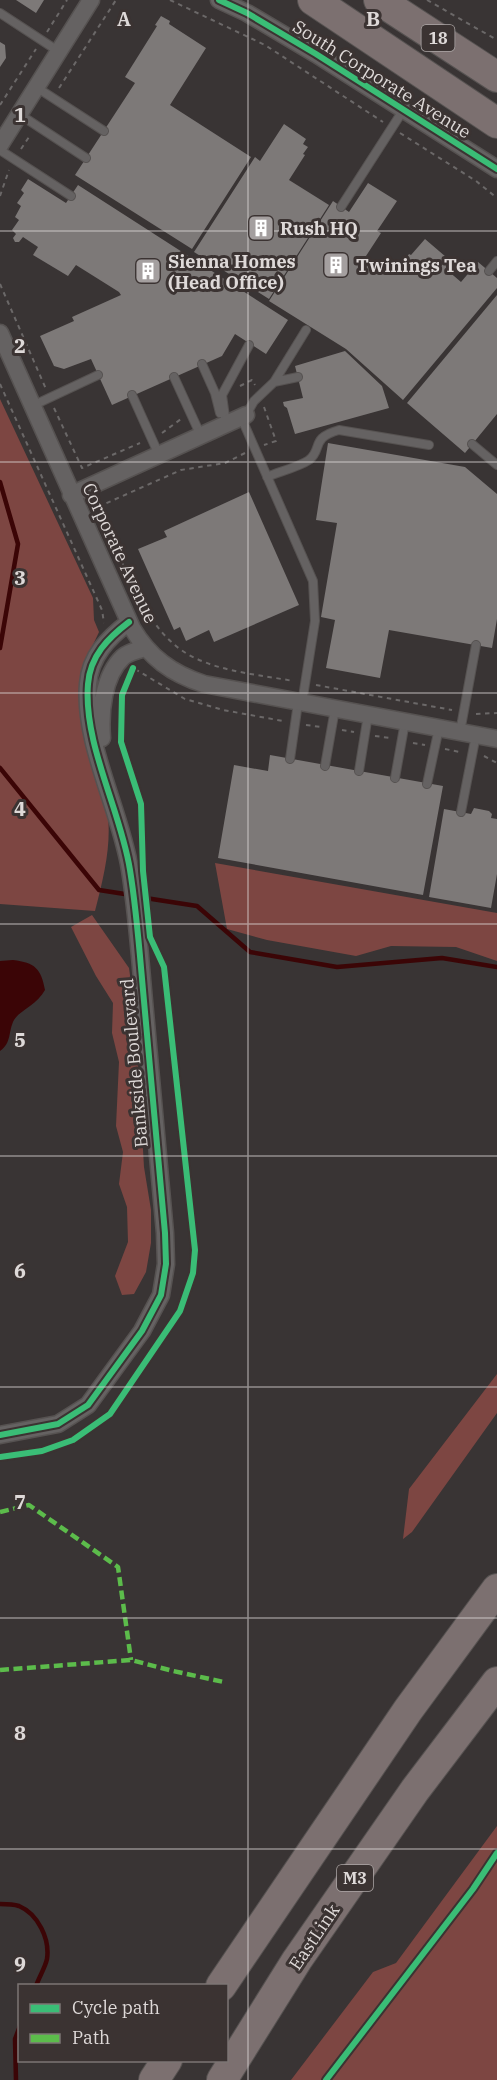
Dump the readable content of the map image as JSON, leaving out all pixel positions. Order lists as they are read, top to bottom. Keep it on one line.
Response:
{"streets":{"highway":["18","M3","EastLink"],"street":["South Corporate Avenue","Corporate Avenue","Bankside Boulevard"]},"crossings":[["Corporate Avenue","Bankside Boulevard"]],"places":{"building":["Rush HQ","Twinings Tea","Sienna Homes (Head Office)"]},"legend":["Cycle path","Path"],"grid":{"columns":["A","B"],"rows":["1","2","3","4","5","6","7","8","9"]}}
